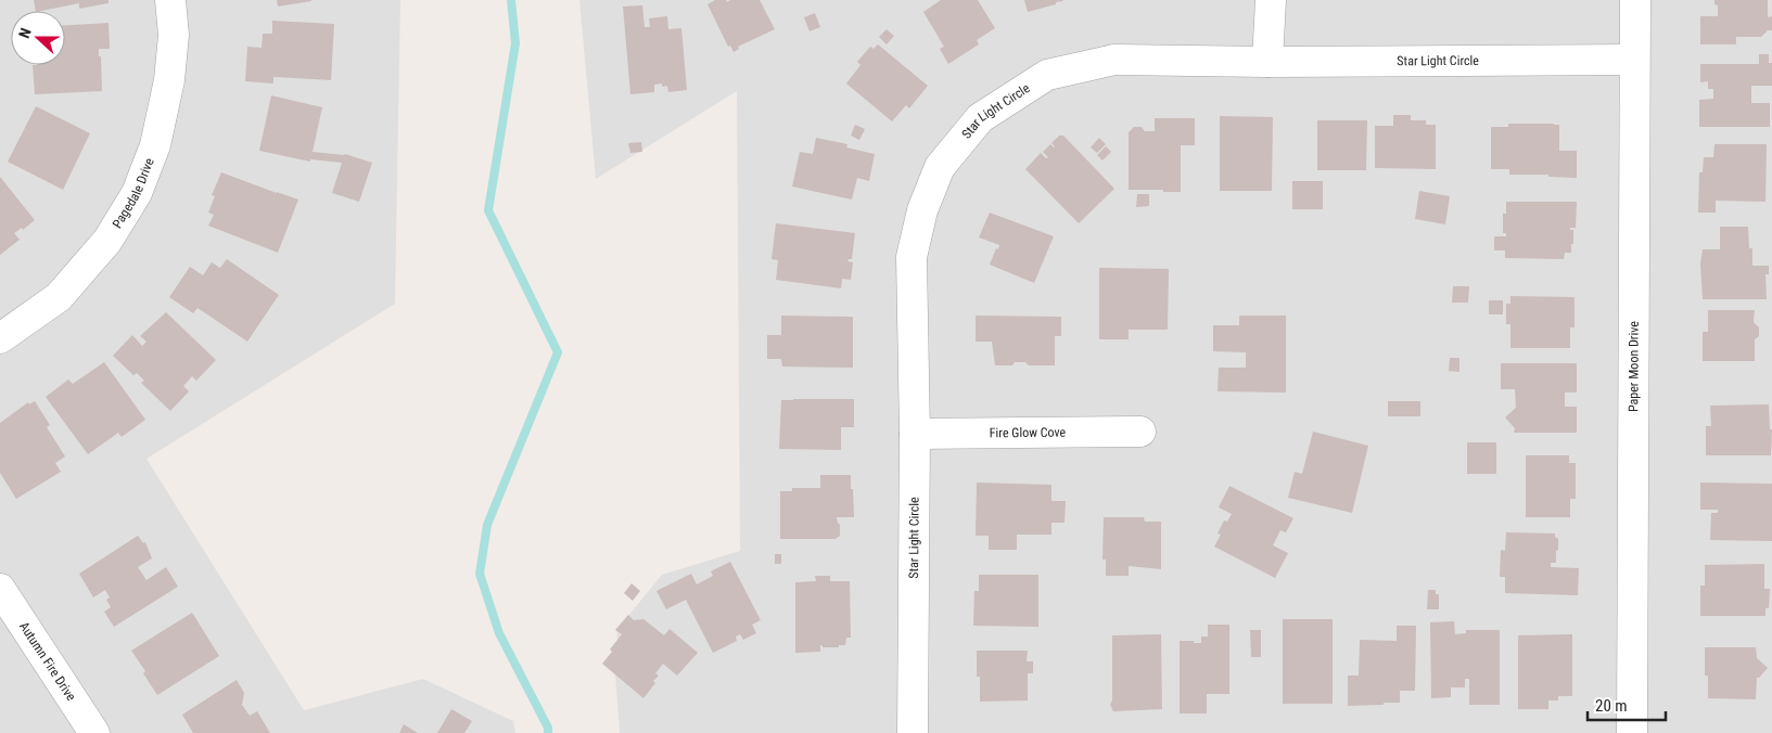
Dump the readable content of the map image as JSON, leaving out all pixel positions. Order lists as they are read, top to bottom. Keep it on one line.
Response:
{"streets":{"street":["Star Light Circle","Pagedale Drive","Paper Moon Drive","Fire Glow Cove","Autumn Fire Drive"]},"crossings":[["Star Light Circle","Paper Moon Drive"],["Star Light Circle","Fire Glow Cove"]],"scale_bar":"20 m","north":"left"}
